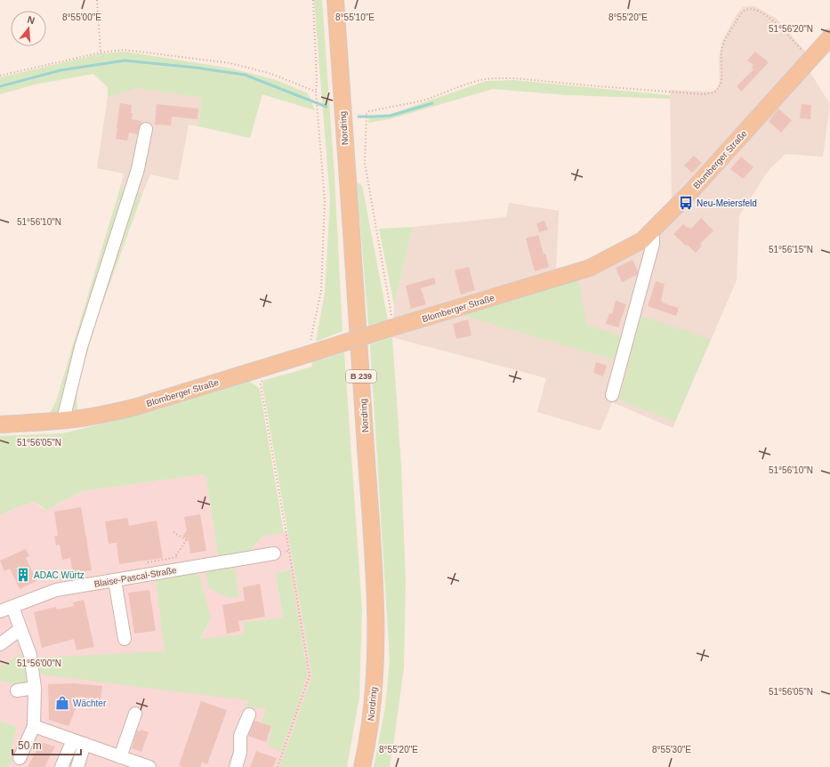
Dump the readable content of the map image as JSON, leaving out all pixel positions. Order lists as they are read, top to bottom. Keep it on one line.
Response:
{"streets":{"main road":["Nordring","Blomberger Straße","B 239"],"street":["Blaise-Pascal-Straße"]},"places":{"bus stop":["Neu-Meiersfeld"],"building":["ADAC Würtz"],"shop":["Wächter"]},"scale_bar":"50 m","north":"top","coordinates":["8°55'00\"E","8°55'10\"E","8°55'20\"E","51°56'20\"N","51°56'10\"N","51°56'15\"N","51°56'05\"N","51°56'00\"N","8°55'30\"E"]}
